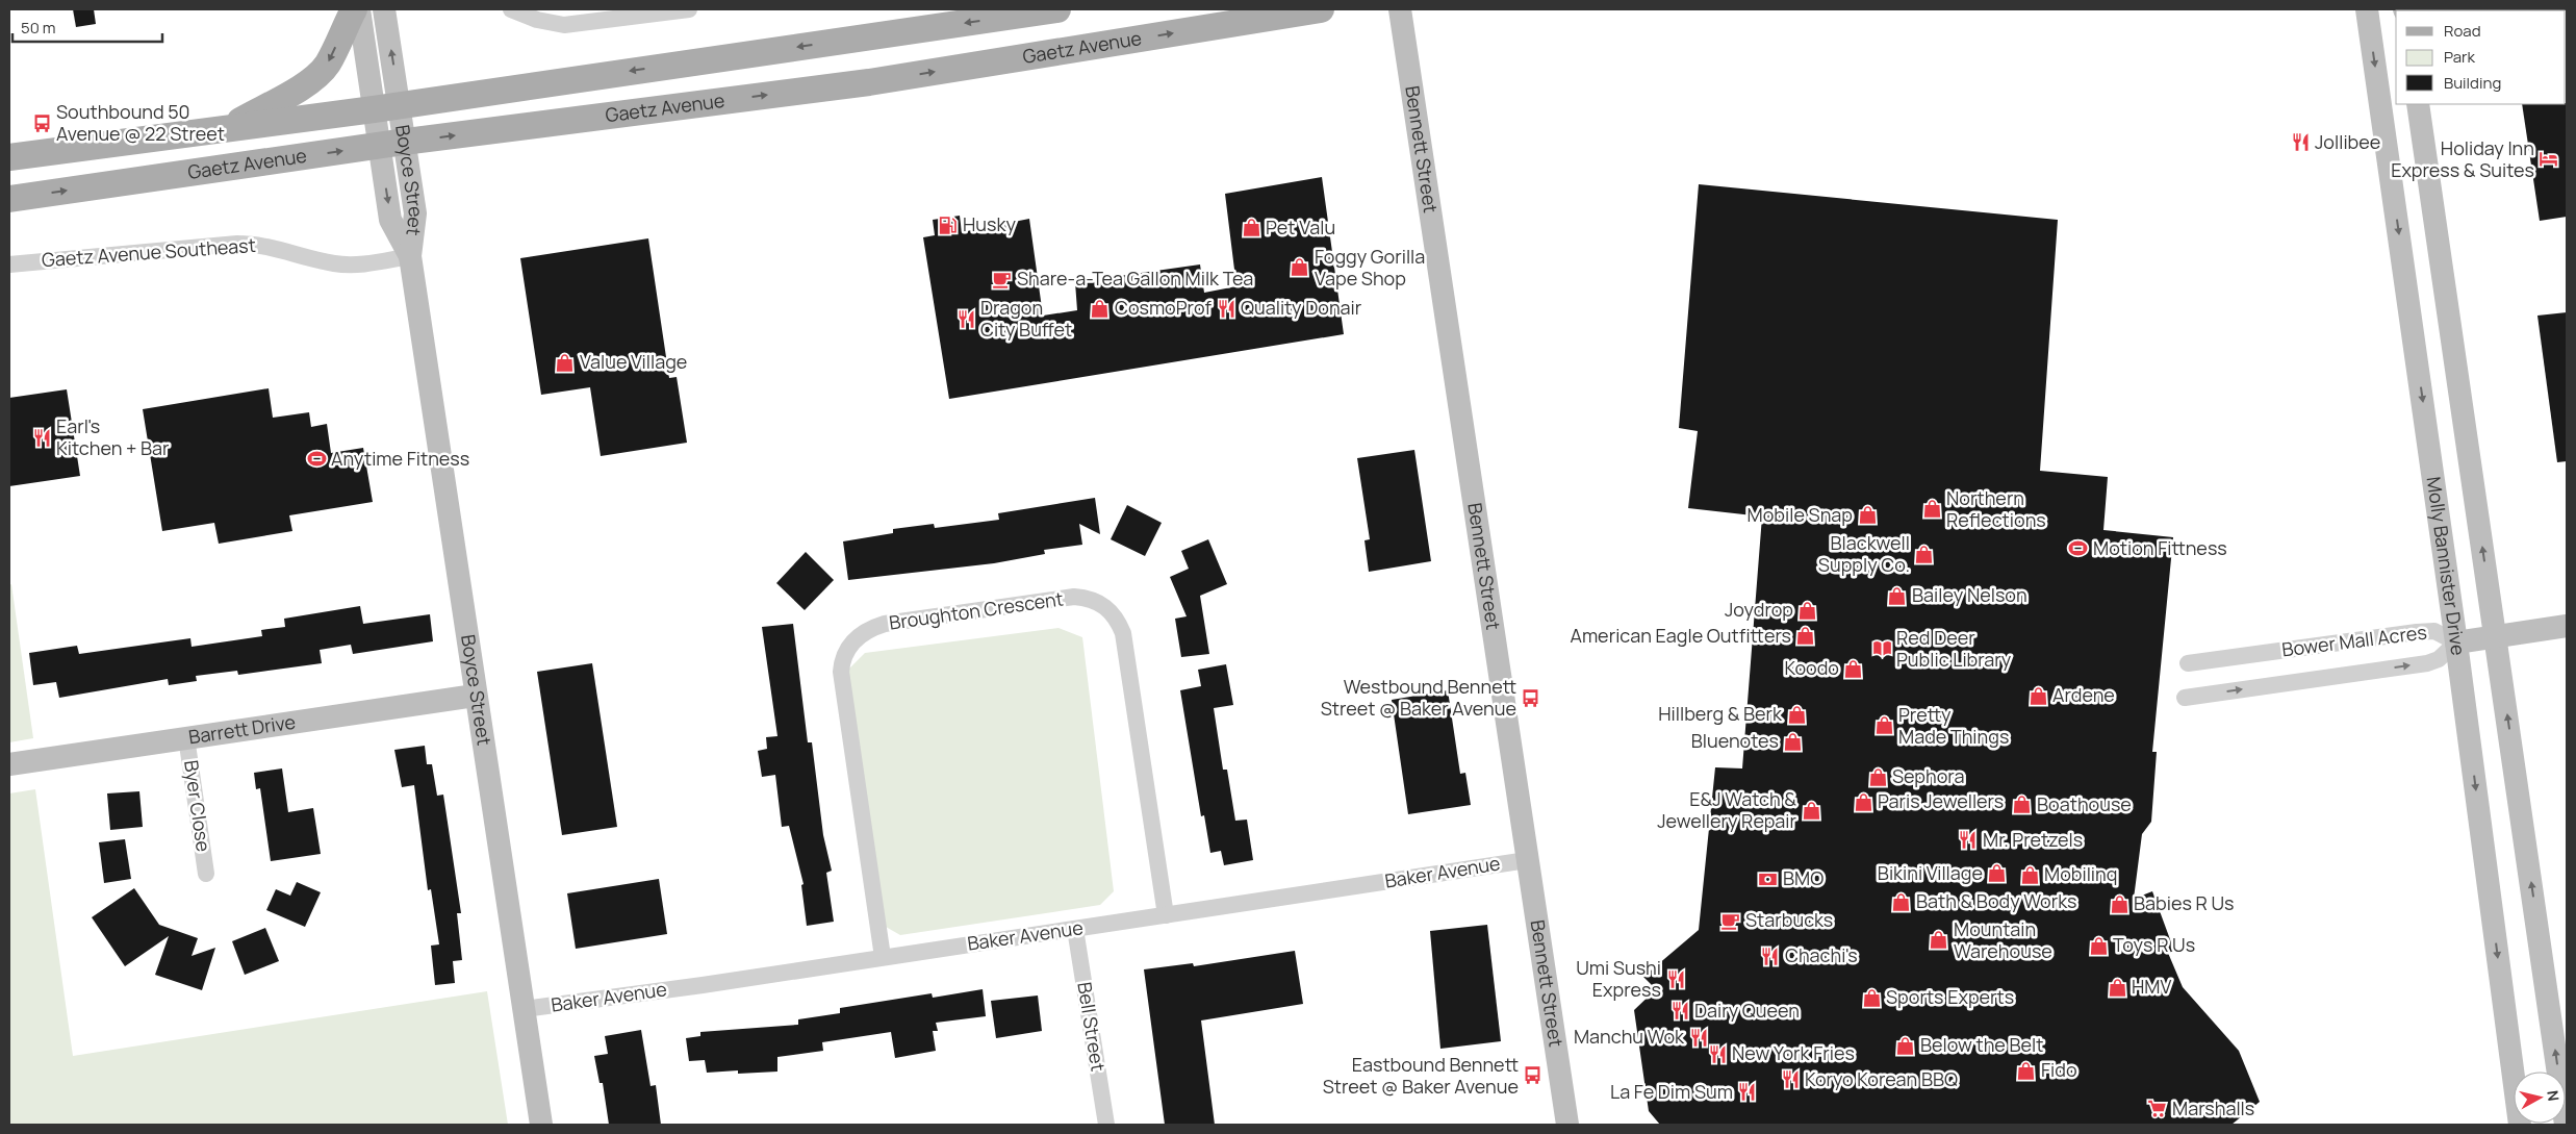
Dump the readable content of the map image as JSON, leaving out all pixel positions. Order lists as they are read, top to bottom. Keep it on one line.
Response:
{"streets":{"main road":["Gaetz Avenue"],"street":["Bennett Street","Boyce Street","Gaetz Avenue Southeast","Molly Bannister Drive","Broughton Crescent","Bower Mall Acres","Barrett Drive","Byer Close","Baker Avenue","Bell Street"]},"crossings":[["Gaetz Avenue","Boyce Street"],["Bennett Street","Baker Avenue"],["Boyce Street","Gaetz Avenue Southeast"],["Boyce Street","Barrett Drive"],["Boyce Street","Baker Avenue"],["Molly Bannister Drive","Bower Mall Acres"],["Broughton Crescent","Baker Avenue"],["Barrett Drive","Byer Close"],["Baker Avenue","Bell Street"]],"places":{"bus stop":["Southbound 50 Avenue @ 22 Street","Westbound Bennett Street @ Baker Avenue","Eastbound Bennett Street @ Baker Avenue"],"restaurant":["Jollibee","Quality Donair","Dragon City Buffet","Earl's Kitchen + Bar","Mr. Pretzels","Chachi's","Umi Sushi Express","Dairy Queen","Manchu Wok","New York Fries","Koryo Korean BBQ","La Fe Dim Sum"],"hotel":["Holiday Inn Express & Suites"],"fuel station":["Husky"],"shop":["Pet Valu","Foggy Gorilla Vape Shop","CosmoProf","Value Village","Northern Reflections","Mobile Snap","Blackwell Supply Co.","Bailey Nelson","Joydrop","American Eagle Outfitters","Koodo","Ardene","Hillberg & Berk","Pretty Made Things","Bluenotes","Sephora","Paris Jewellers","Boathouse","E&J Watch & Jewellery Repair","Bikini Village","Mobilinq","Bath & Body Works","Babies R Us","Mountain Warehouse","Toys R Us","HMV","Sports Experts","Below the Belt","Fido"],"cafe":["Share-a-Tea Gallon Milk Tea","Starbucks"],"sports":["Anytime Fitness","Motion Fittness"],"library":["Red Deer Public Library"],"bank":["BMO"],"supermarket":["Marshalls"]},"legend":["Road","Park","Building"],"scale_bar":"50 m","north":"right"}
